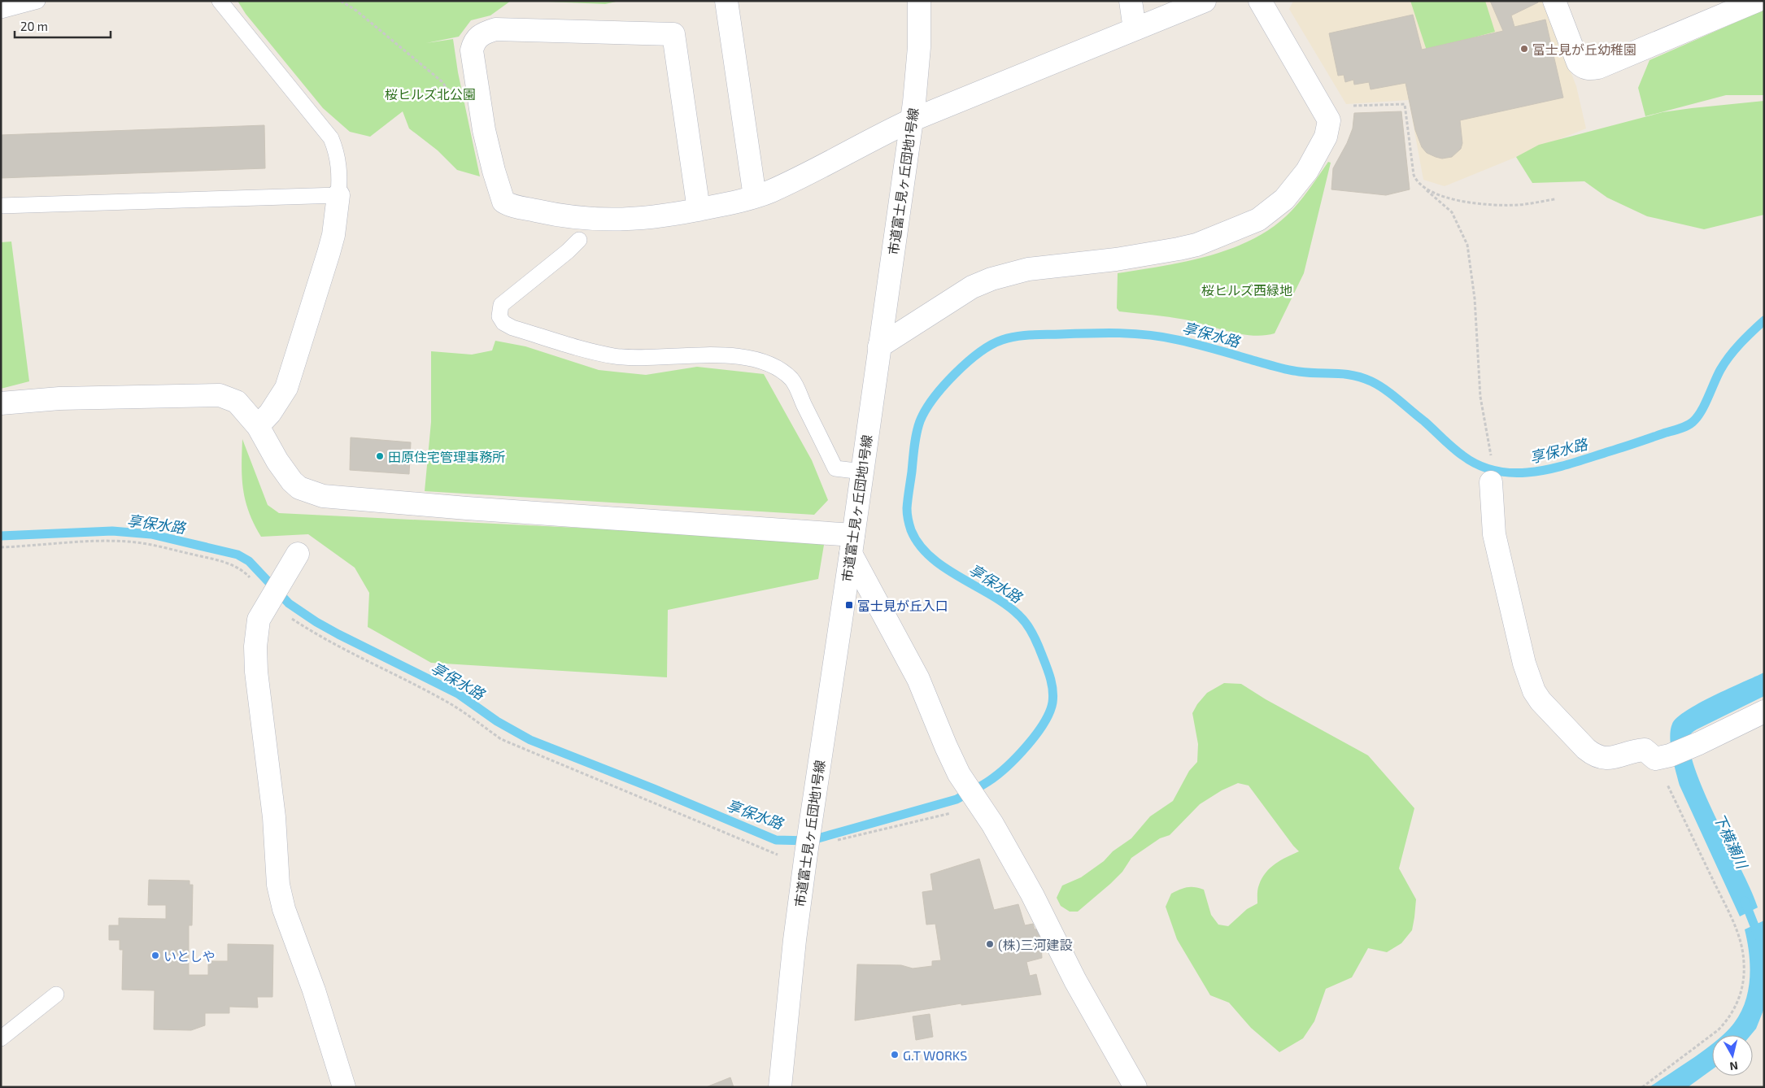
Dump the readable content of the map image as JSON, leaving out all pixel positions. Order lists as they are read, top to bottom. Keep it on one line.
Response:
{"streets":{"street":["市道富士見ヶ丘団地1号線"]},"water":["享保水路","下横瀬川"],"parks":["桜ヒルズ北公園","桜ヒルズ西緑地"],"places":{"other":["富士見が丘幼稚園","田原住宅管理事務所","(株)三河建設","いとしや","G.T WORKS"],"transit":["富士見が丘入口"]},"scale_bar":"20 m","north":"bottom"}
